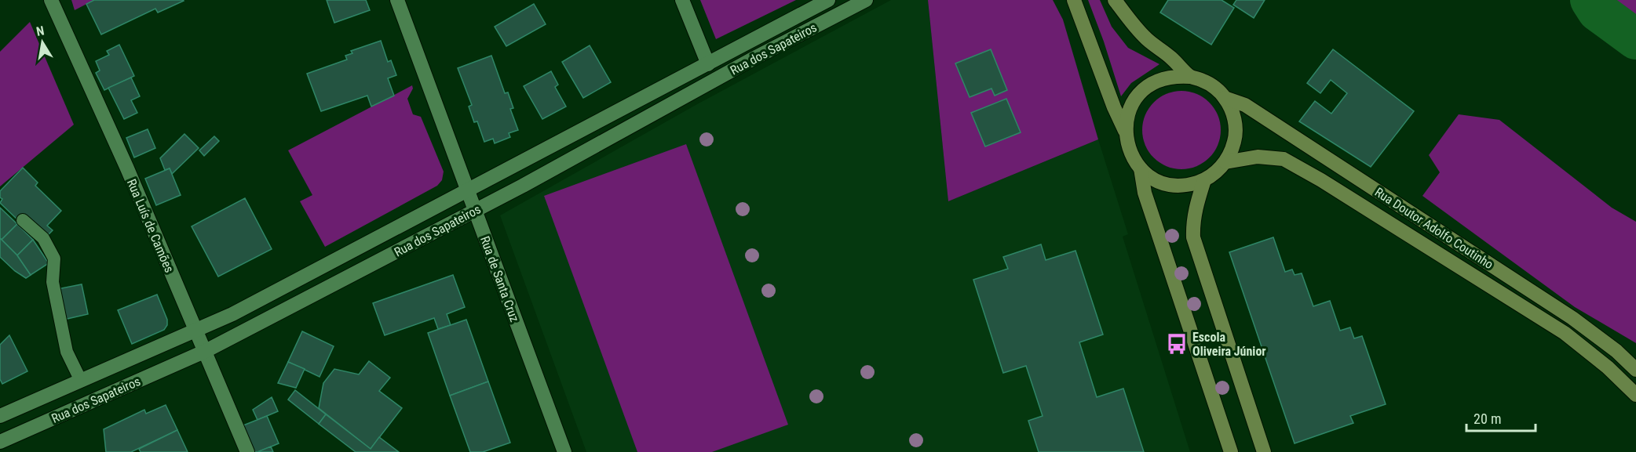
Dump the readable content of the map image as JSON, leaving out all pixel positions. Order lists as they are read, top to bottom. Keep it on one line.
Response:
{"streets":{"main road":["Rua Doutor Adolfo Coutinho"],"street":["Rua dos Sapateiros","Rua Luís de Camões","Rua de Santa Cruz"]},"crossings":[["Rua dos Sapateiros","Rua Luís de Camões"],["Rua dos Sapateiros","Rua de Santa Cruz"]],"places":{"bus stop":["Escola Oliveira Júnior"]},"scale_bar":"20 m","north":"top"}
